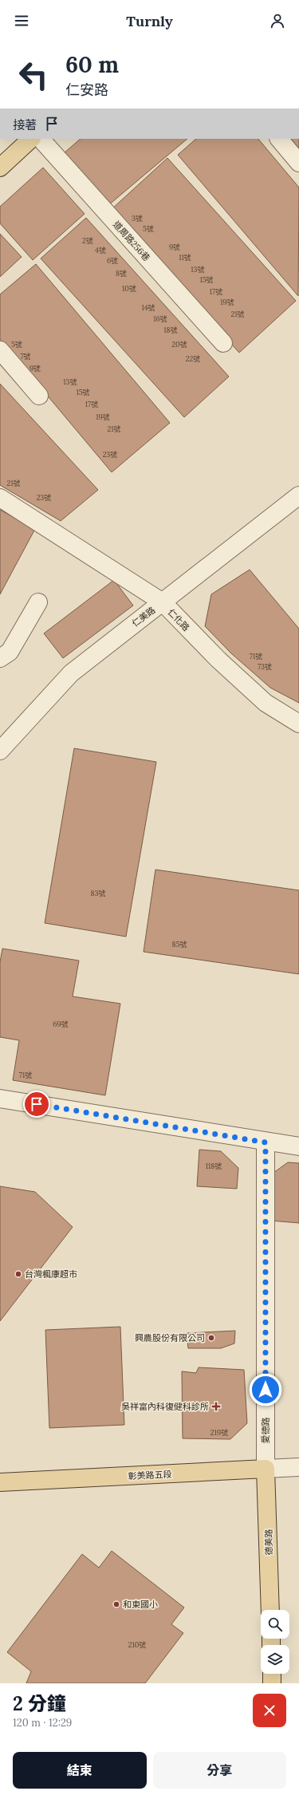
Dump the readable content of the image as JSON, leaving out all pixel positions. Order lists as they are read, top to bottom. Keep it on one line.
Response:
{"streets":{"main road":["彰美路五段","德美路"],"street":["道周路256巷","仁美路","仁化路","愛德路"]},"crossings":[["仁美路","仁化路"],["愛德路","彰美路五段"],["愛德路","德美路"],["彰美路五段","德美路"]],"places":{"other":["台灣楓康超市","興農股份有限公司","和東國小"],"health":["吳祥富內科復健科診所"]},"house_numbers":["3號","5號","2號","9號","4號","11號","6號","13號","8號","15號","10號","17號","19號","14號","21號","16號","18號","5號","20號","7號","22號","9號","13號","15號","17號","19號","21號","23號","21號","23號","71號","73號","83號","85號","69號","71號","118號","219號","210號"],"page":{"header":"Turnly","turn":["60 m","仁安路"],"then":"接著","heading":["2 分鐘","120 m · 12:29"],"buttons":["結束","分享"]}}
